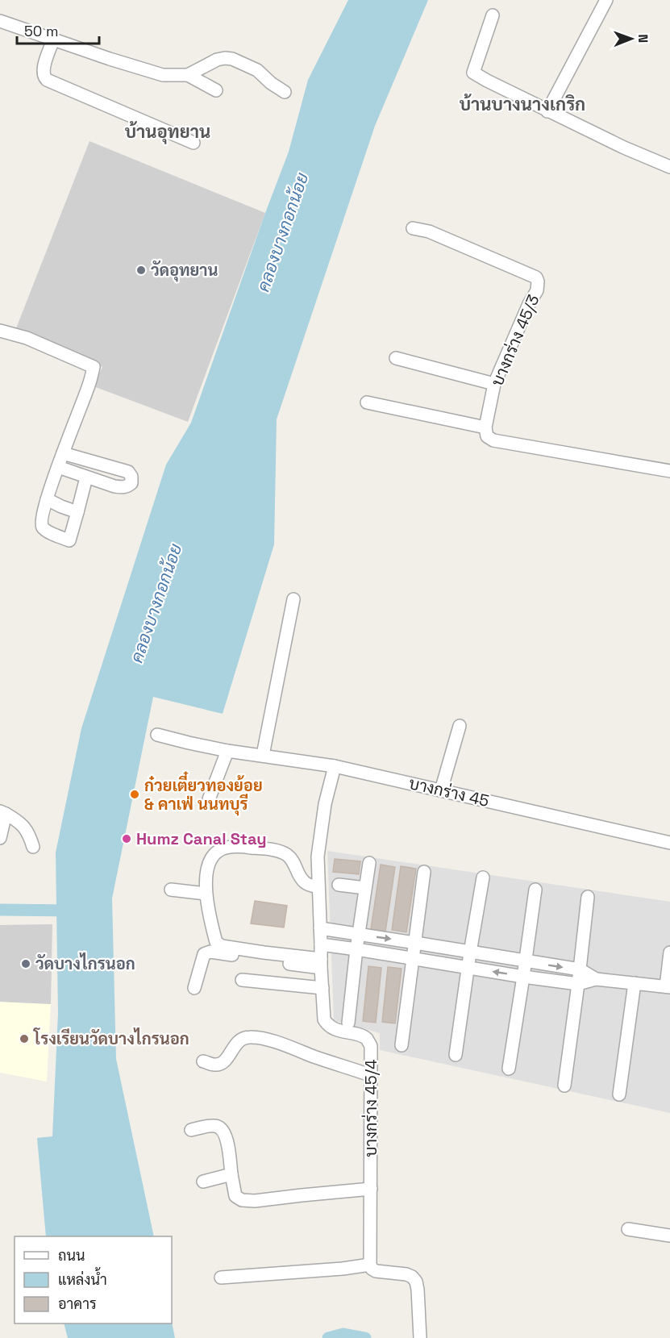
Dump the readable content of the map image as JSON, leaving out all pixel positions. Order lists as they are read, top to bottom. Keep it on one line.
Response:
{"streets":{"street":["บางกร่าง 45/3","บางกร่าง 45","บางกร่าง 45/4"]},"crossings":[["บางกร่าง 45","บางกร่าง 45/4"]],"districts":["บ้านบางนางเกริก","บ้านอุทยาน"],"water":["คลองบางกอกน้อย"],"places":["วัดอุทยาน","ก๋วยเตี๋ยวทองย้อย & คาเฟ่ นนทบุรี","Humz Canal Stay","วัดบางไกรนอก","โรงเรียนวัดบางไกรนอก"],"legend":["ถนน","แหล่งน้ำ","อาคาร"],"scale_bar":"50 m","north":"right"}
